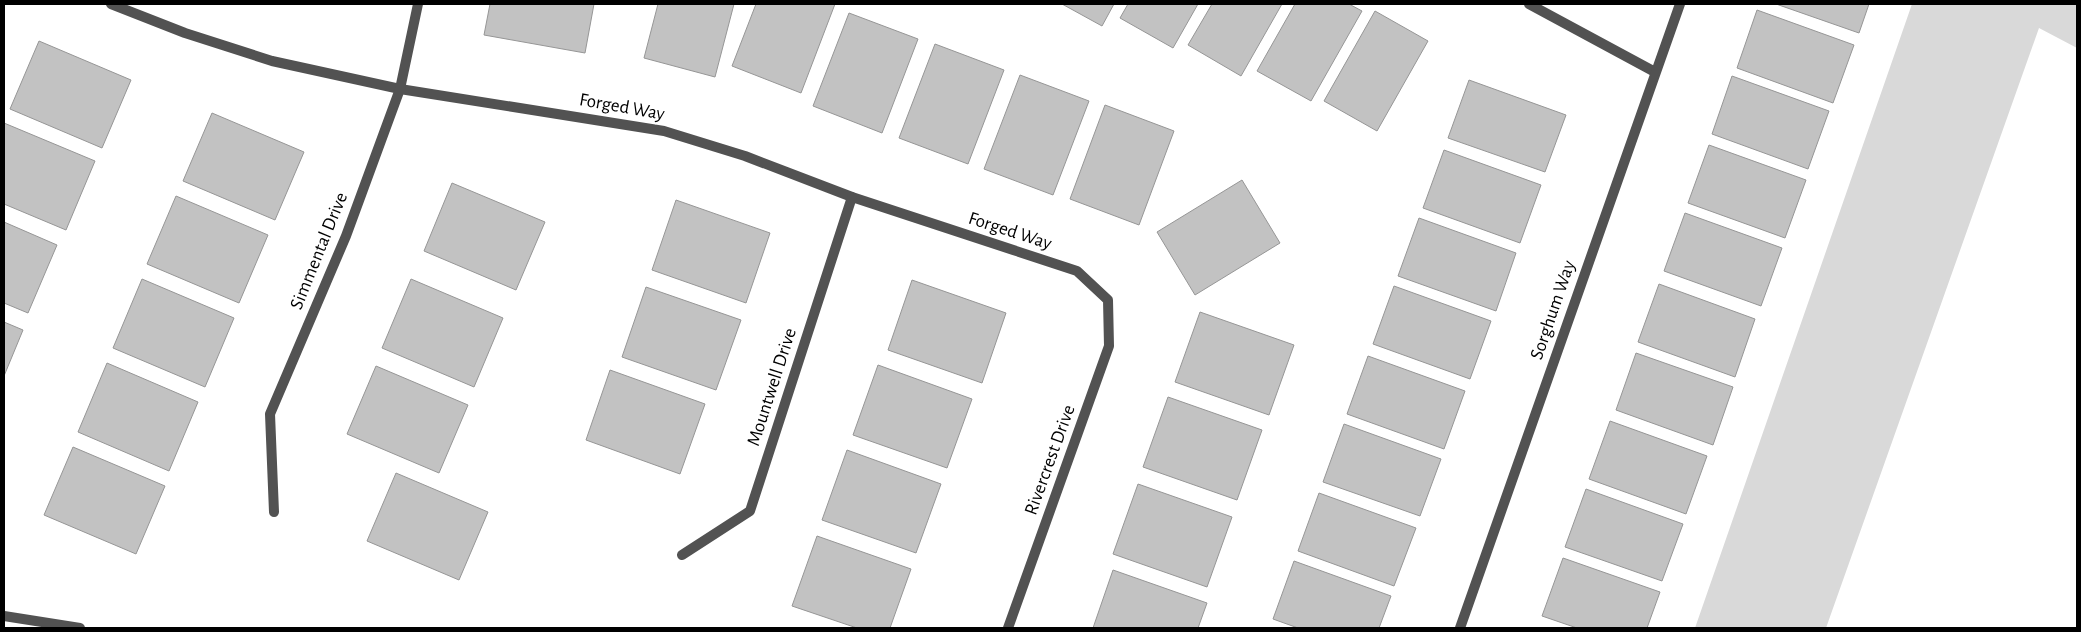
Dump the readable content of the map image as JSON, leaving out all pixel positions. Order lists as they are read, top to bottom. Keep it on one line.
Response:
{"streets":{"street":["Forged Way","Simmental Drive","Sorghum Way","Mountwell Drive","Rivercrest Drive"]},"crossings":[["Forged Way","Simmental Drive"],["Forged Way","Mountwell Drive"],["Forged Way","Rivercrest Drive"]]}
